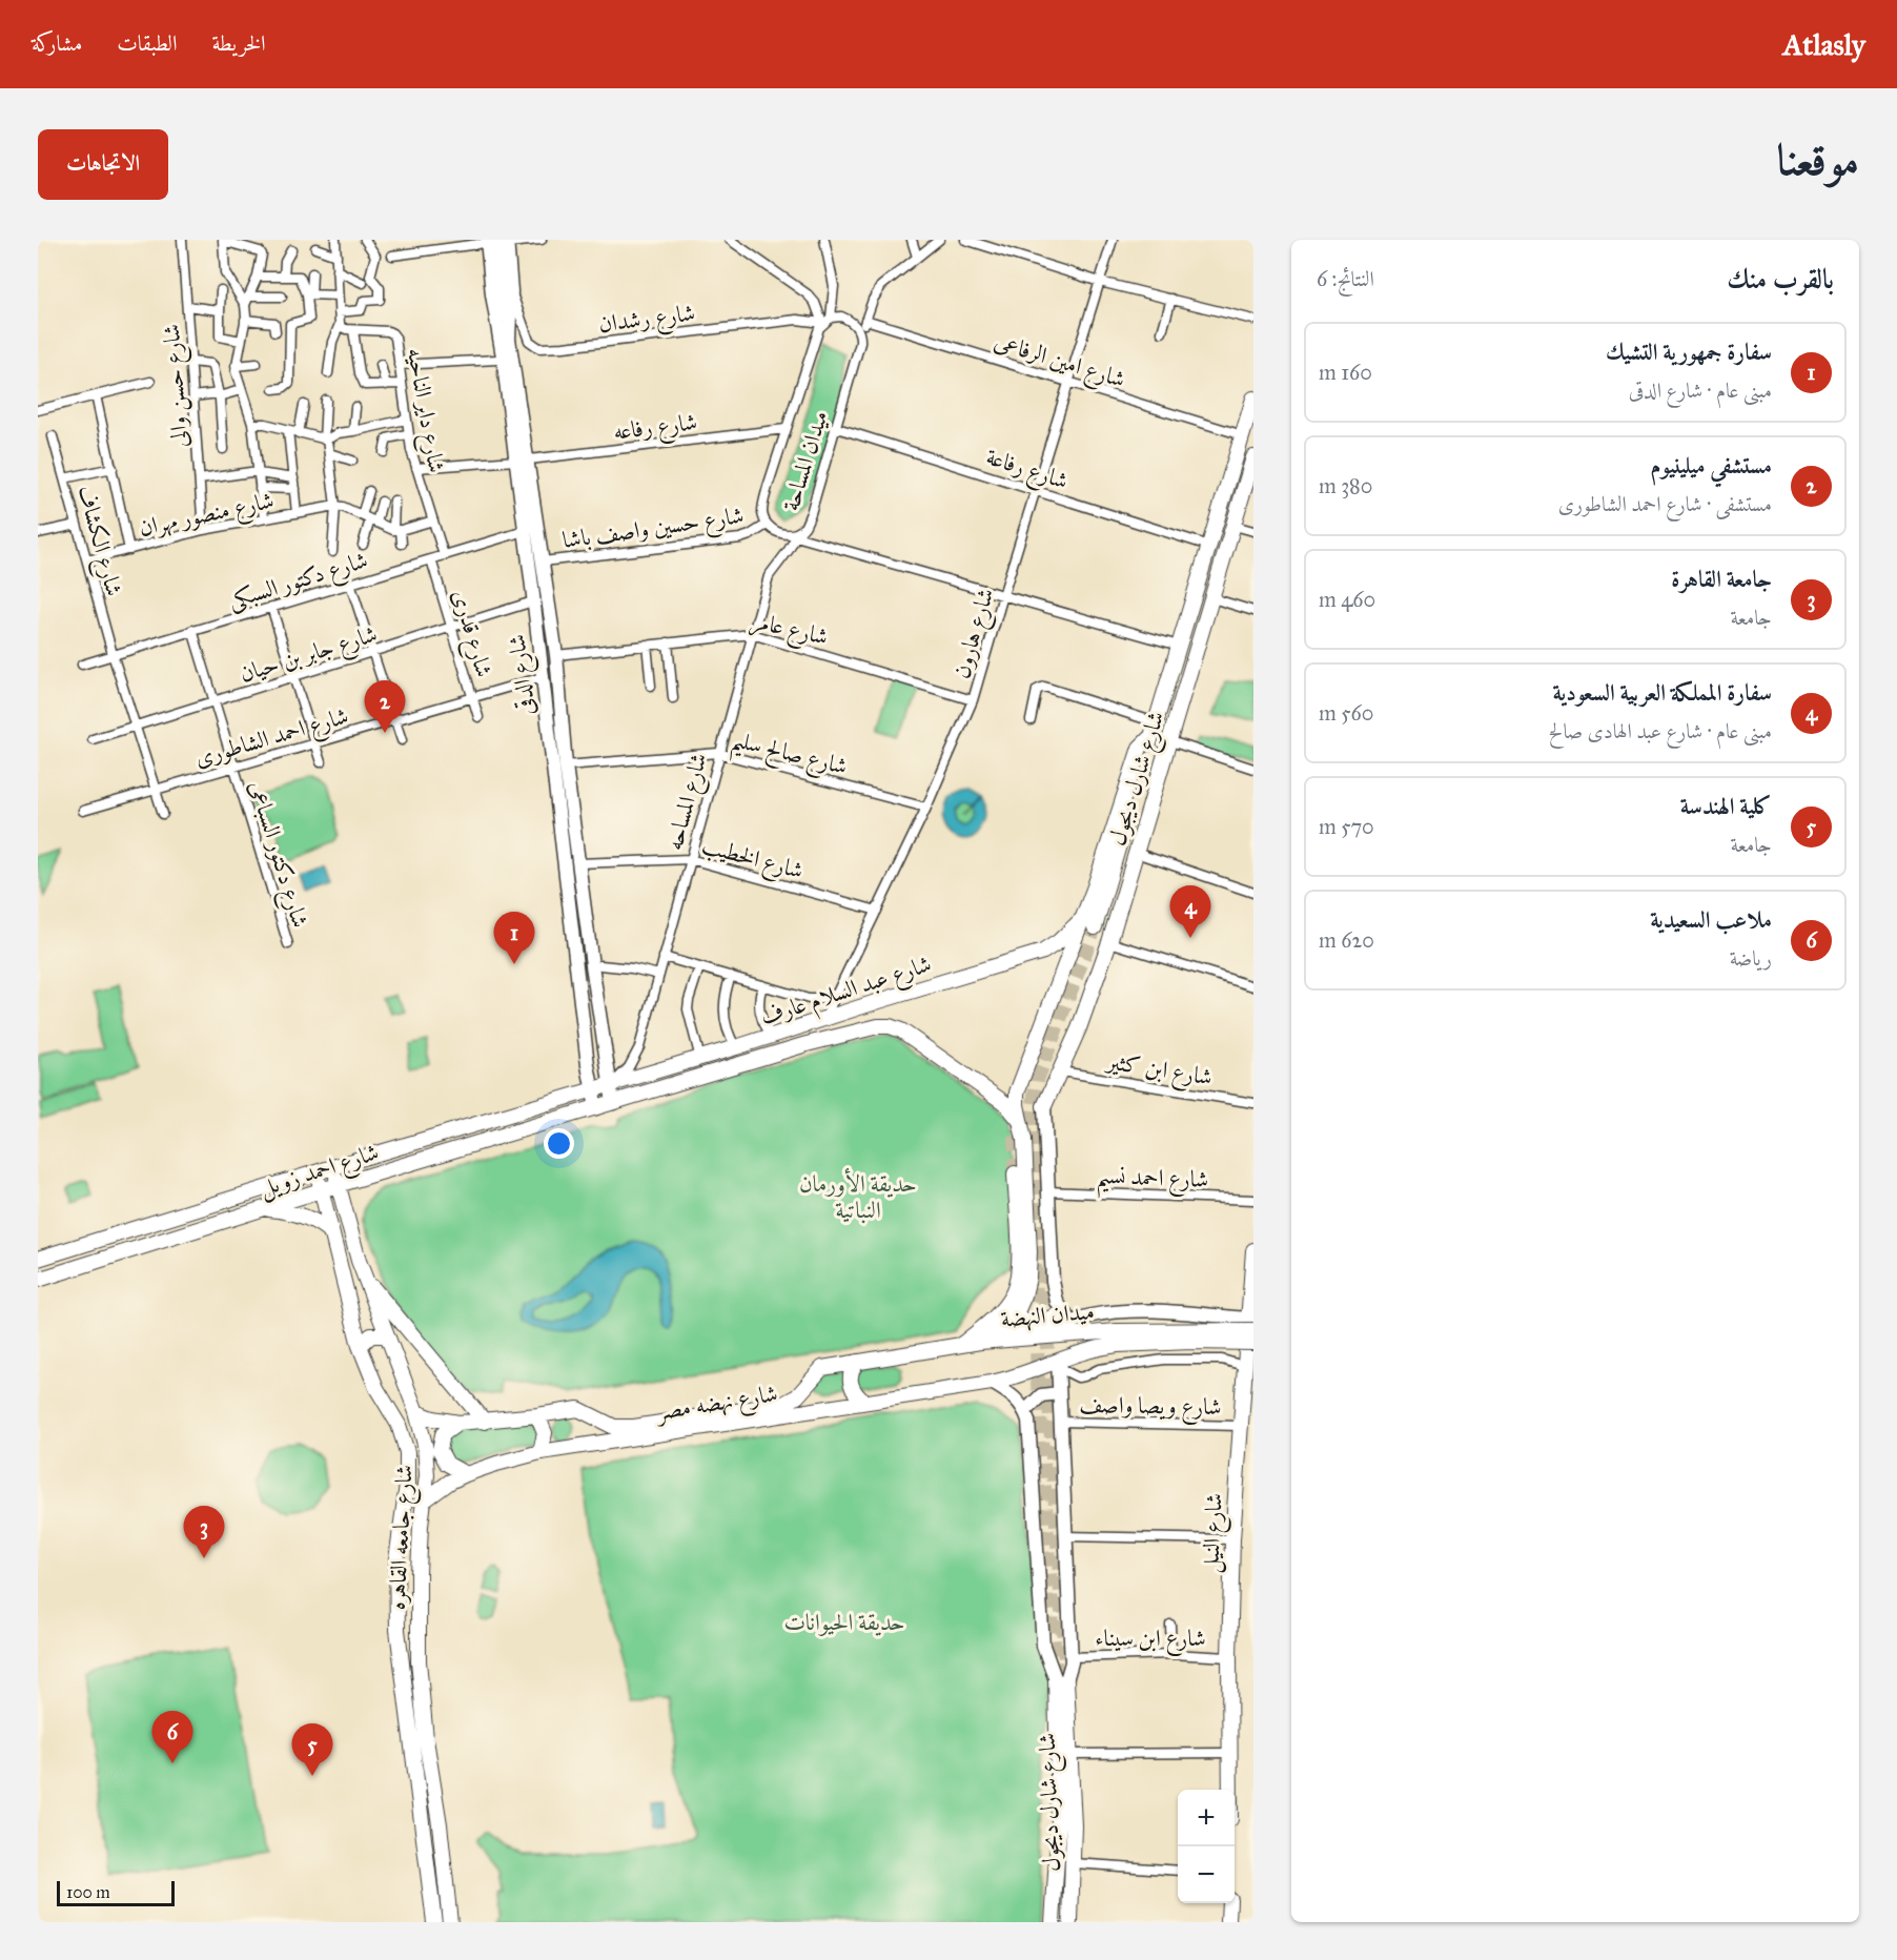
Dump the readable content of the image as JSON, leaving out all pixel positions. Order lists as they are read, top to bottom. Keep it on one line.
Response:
{"streets":{"main road":["شارع الدقى","شارع شارل ديجول","شارع عبد السلام عارف","شارع احمد زويل","ميدان النهضة","شارع نهضه مصر","شارع النيل","شارع جامعه القاهره"],"street":["شارع رشدان","شارع امين الرفاعى","شارع حسن والى","شارع داير الناحيه","شارع رفاعه","ميدان المساحة","شارع رفاعة","شارع منصور مهران","شارع حسين واصف باشا","شارع الكشاف","شارع دكتور السبكى","شارع عامر","شارع قدرى","شارع هارون","شارع جابر بن حيان","شارع احمد الشاطورى","شارع صالح سليم","شارع المساحه","شارع دكتور السباعى","شارع الخطيب","شارع ابن كثير","شارع احمد نسيم","شارع ويصا واصف","شارع ابن سيناء"]},"crossings":[["شارع رشدان","ميدان المساحة"],["شارع رشدان","شارع الدقى"],["شارع امين الرفاعى","شارع هارون"],["شارع امين الرفاعى","شارع شارل ديجول"],["شارع حسن والى","شارع منصور مهران"],["شارع داير الناحيه","شارع رفاعه"],["شارع داير الناحيه","شارع دكتور السبكى"],["شارع رفاعه","ميدان المساحة"],["شارع رفاعه","شارع الدقى"],["ميدان المساحة","شارع رفاعة"],["ميدان المساحة","شارع حسين واصف باشا"],["ميدان المساحة","شارع المساحه"],["شارع رفاعة","شارع هارون"],["شارع رفاعة","شارع شارل ديجول"],["شارع منصور مهران","شارع الكشاف"],["شارع حسين واصف باشا","شارع الدقى"],["شارع الكشاف","شارع دكتور السبكى"],["شارع الكشاف","شارع جابر بن حيان"],["شارع الكشاف","شارع احمد الشاطورى"],["شارع دكتور السبكى","شارع قدرى"],["شارع دكتور السبكى","شارع الدقى"],["شارع دكتور السبكى","شارع دكتور السباعى"],["شارع عامر","شارع هارون"],["شارع عامر","شارع الدقى"],["شارع عامر","شارع المساحه"],["شارع قدرى","شارع جابر بن حيان"],["شارع قدرى","شارع احمد الشاطورى"],["شارع هارون","شارع صالح سليم"],["شارع هارون","شارع الخطيب"],["شارع هارون","شارع عبد السلام عارف"],["شارع جابر بن حيان","شارع الدقى"],["شارع جابر بن حيان","شارع دكتور السباعى"],["شارع الدقى","شارع احمد الشاطورى"],["شارع الدقى","شارع صالح سليم"],["شارع الدقى","شارع المساحه"],["شارع الدقى","شارع الخطيب"],["شارع الدقى","شارع عبد السلام عارف"],["شارع الدقى","شارع احمد زويل"],["شارع احمد الشاطورى","شارع دكتور السباعى"],["شارع صالح سليم","شارع المساحه"],["شارع شارل ديجول","شارع عبد السلام عارف"],["شارع شارل ديجول","شارع ابن كثير"],["شارع المساحه","شارع الخطيب"],["شارع المساحه","شارع عبد السلام عارف"],["شارع المساحه","شارع احمد زويل"],["شارع عبد السلام عارف","شارع احمد زويل"],["شارع احمد زويل","شارع جامعه القاهره"],["ميدان النهضة","شارع نهضه مصر"],["شارع نهضه مصر","شارع جامعه القاهره"],["شارع ويصا واصف","شارع النيل"],["شارع النيل","شارع ابن سيناء"]],"parks":["حديقة الأورمان النباتية","حديقة الحيوانات"],"scale_bar":"100 m","page":{"header":"Atlasly","nav":["الخريطة","الطبقات","مشاركة"],"title":"موقعنا","buttons":"الاتجاهات","heading":["بالقرب منك","النتائج: 6"],"list":[{"mark":"1","name":"سفارة جمهورية التشيك","note":"مبنى عام · شارع الدقى","value":"160 m"},{"mark":"2","name":"مستشفي ميلينيوم","note":"مستشفى · شارع احمد الشاطورى","value":"380 m"},{"mark":"3","name":"جامعة القاهرة","note":"جامعة","value":"460 m"},{"mark":"4","name":"سفارة المملكة العربية السعودية","note":"مبنى عام · شارع عبد الهادى صالح","value":"560 m"},{"mark":"5","name":"كلية الهندسة","note":"جامعة","value":"570 m"},{"mark":"6","name":"ملاعب السعيدية","note":"رياضة","value":"620 m"}],"pins":["2","4","1","3","6","5"],"map_buttons":["+","−"],"scale":"100 m"}}
